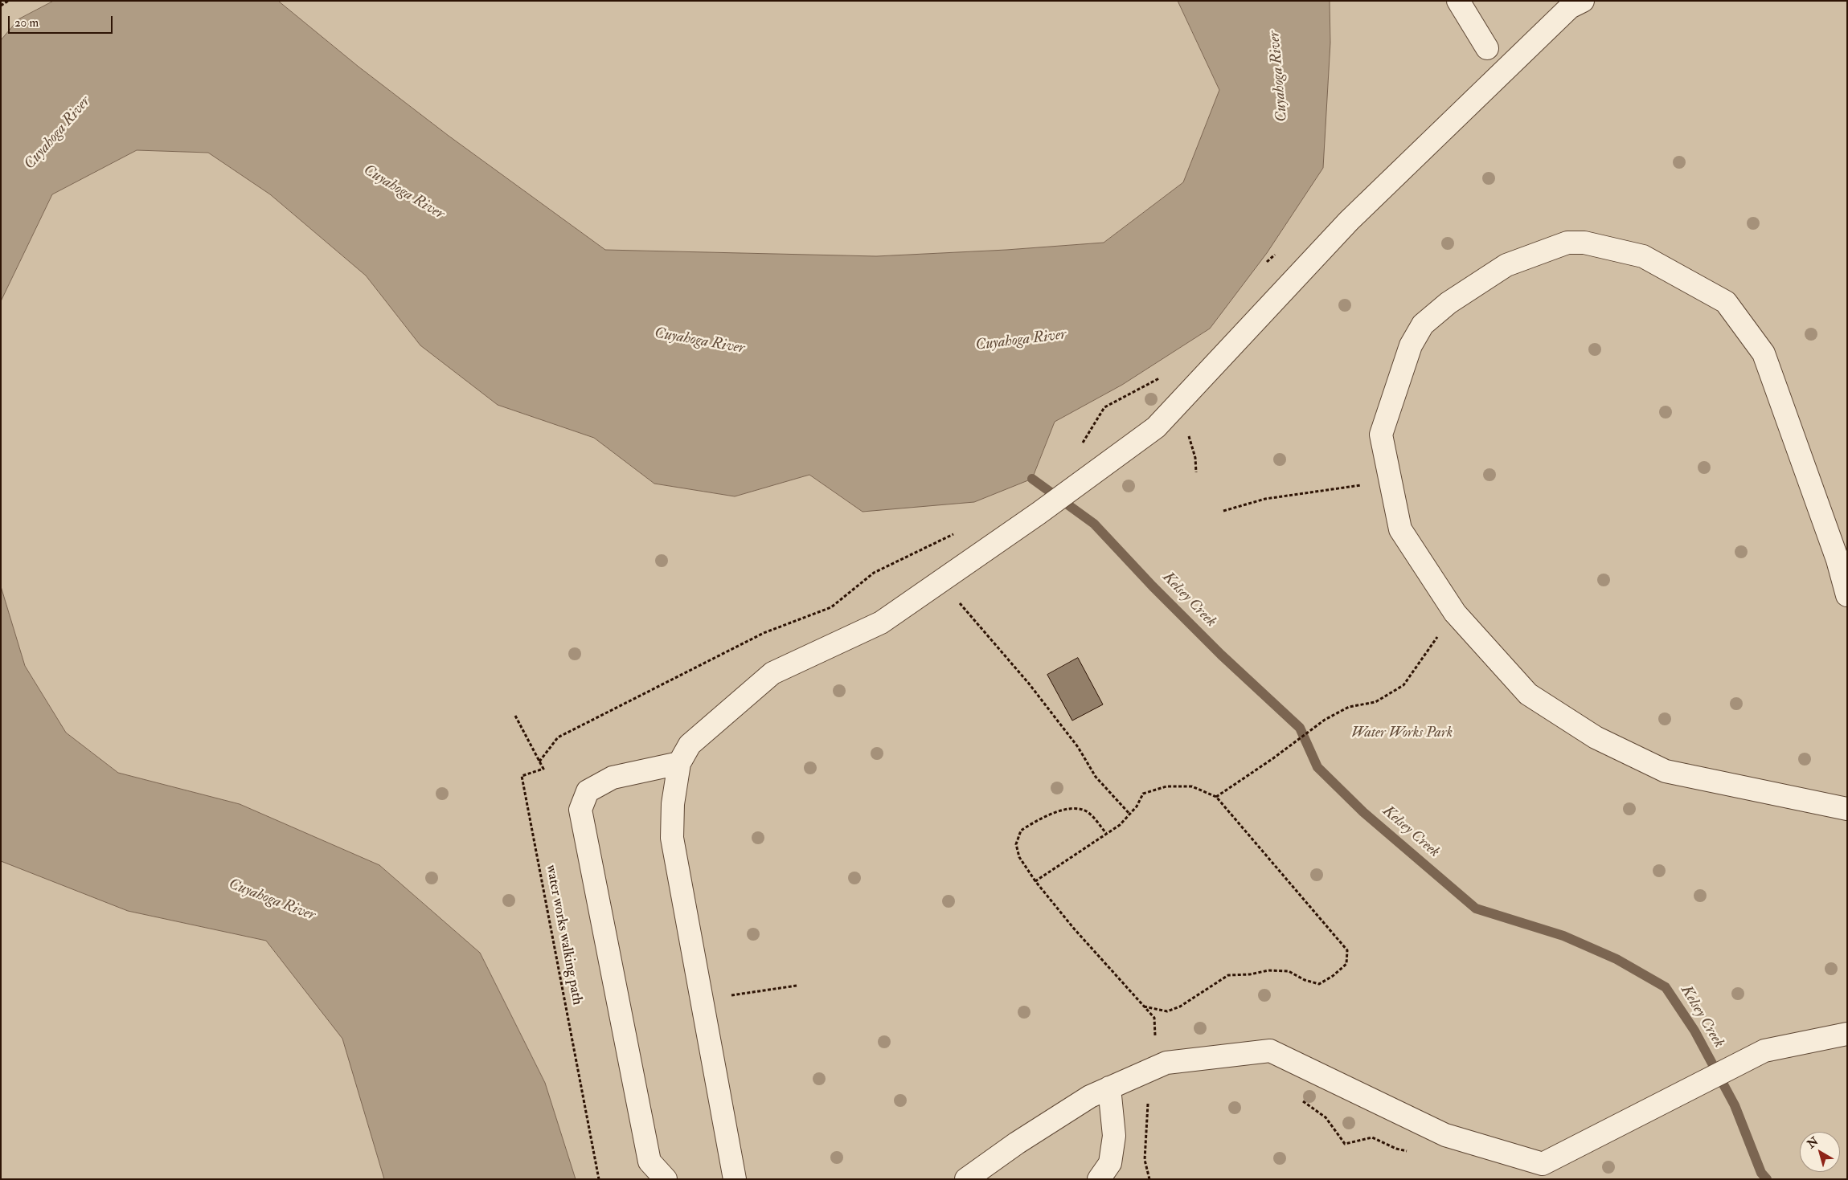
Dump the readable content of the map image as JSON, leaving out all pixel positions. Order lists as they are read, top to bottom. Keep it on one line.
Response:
{"streets":{"path":["water works walking path"]},"water":["Cuyahoga River","Kelsey Creek"],"parks":["Water Works Park"],"scale_bar":"20 m","north":"top left"}
